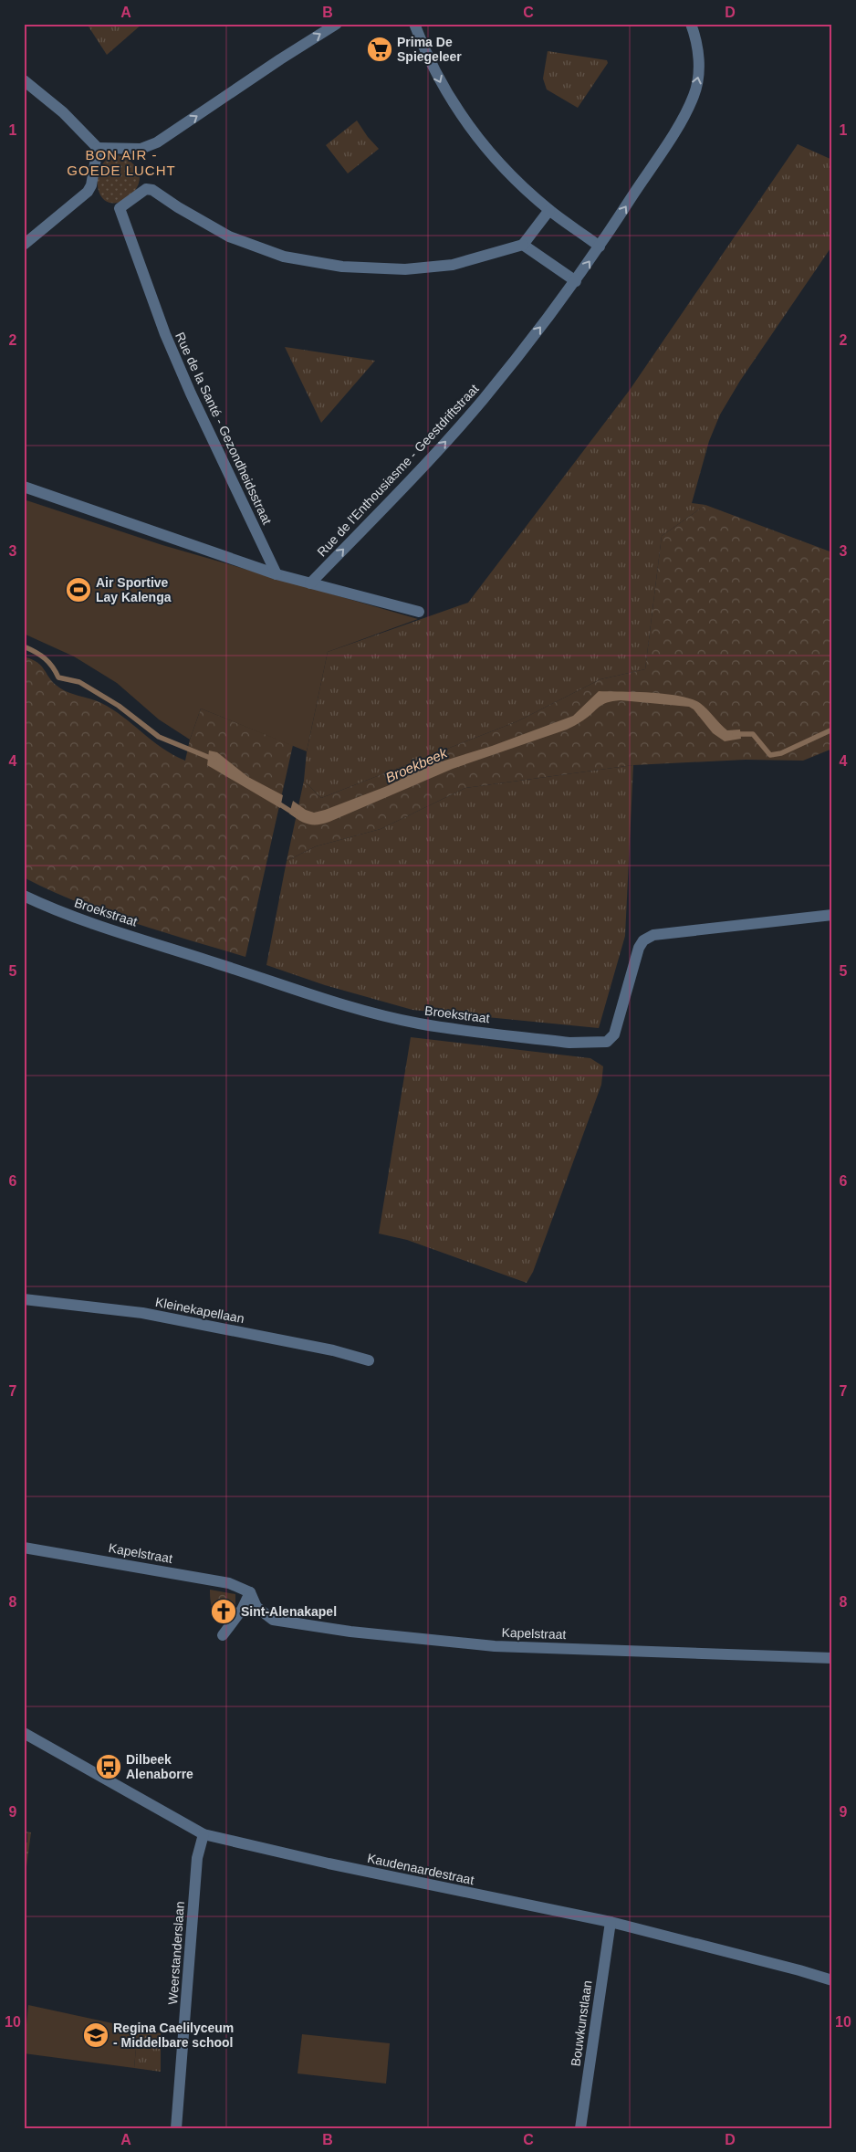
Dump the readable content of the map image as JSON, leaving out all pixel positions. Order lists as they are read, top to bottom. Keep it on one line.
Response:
{"streets":{"street":["Rue de la Santé - Gezondheidsstraat","Rue de l'Enthousiasme - Geestdriftstraat","Broekstraat","Kleinekapellaan","Kapelstraat","Kaudenaardestraat","Weerstanderslaan","Bouwkunstlaan"]},"crossings":[["Kaudenaardestraat","Weerstanderslaan"],["Kaudenaardestraat","Bouwkunstlaan"]],"one_way":["Rue de l'Enthousiasme - Geestdriftstraat"],"districts":["BON AIR - GOEDE LUCHT"],"water":["Broekbeek"],"places":{"supermarket":["Prima De Spiegeleer"],"sports":["Air Sportive Lay Kalenga"],"church":["Sint-Alenakapel"],"bus stop":["Dilbeek Alenaborre"],"school or university":["Regina Caelilyceum - Middelbare school"]},"grid":{"columns":["A","B","C","D"],"rows":["1","2","3","4","5","6","7","8","9","10"]}}
